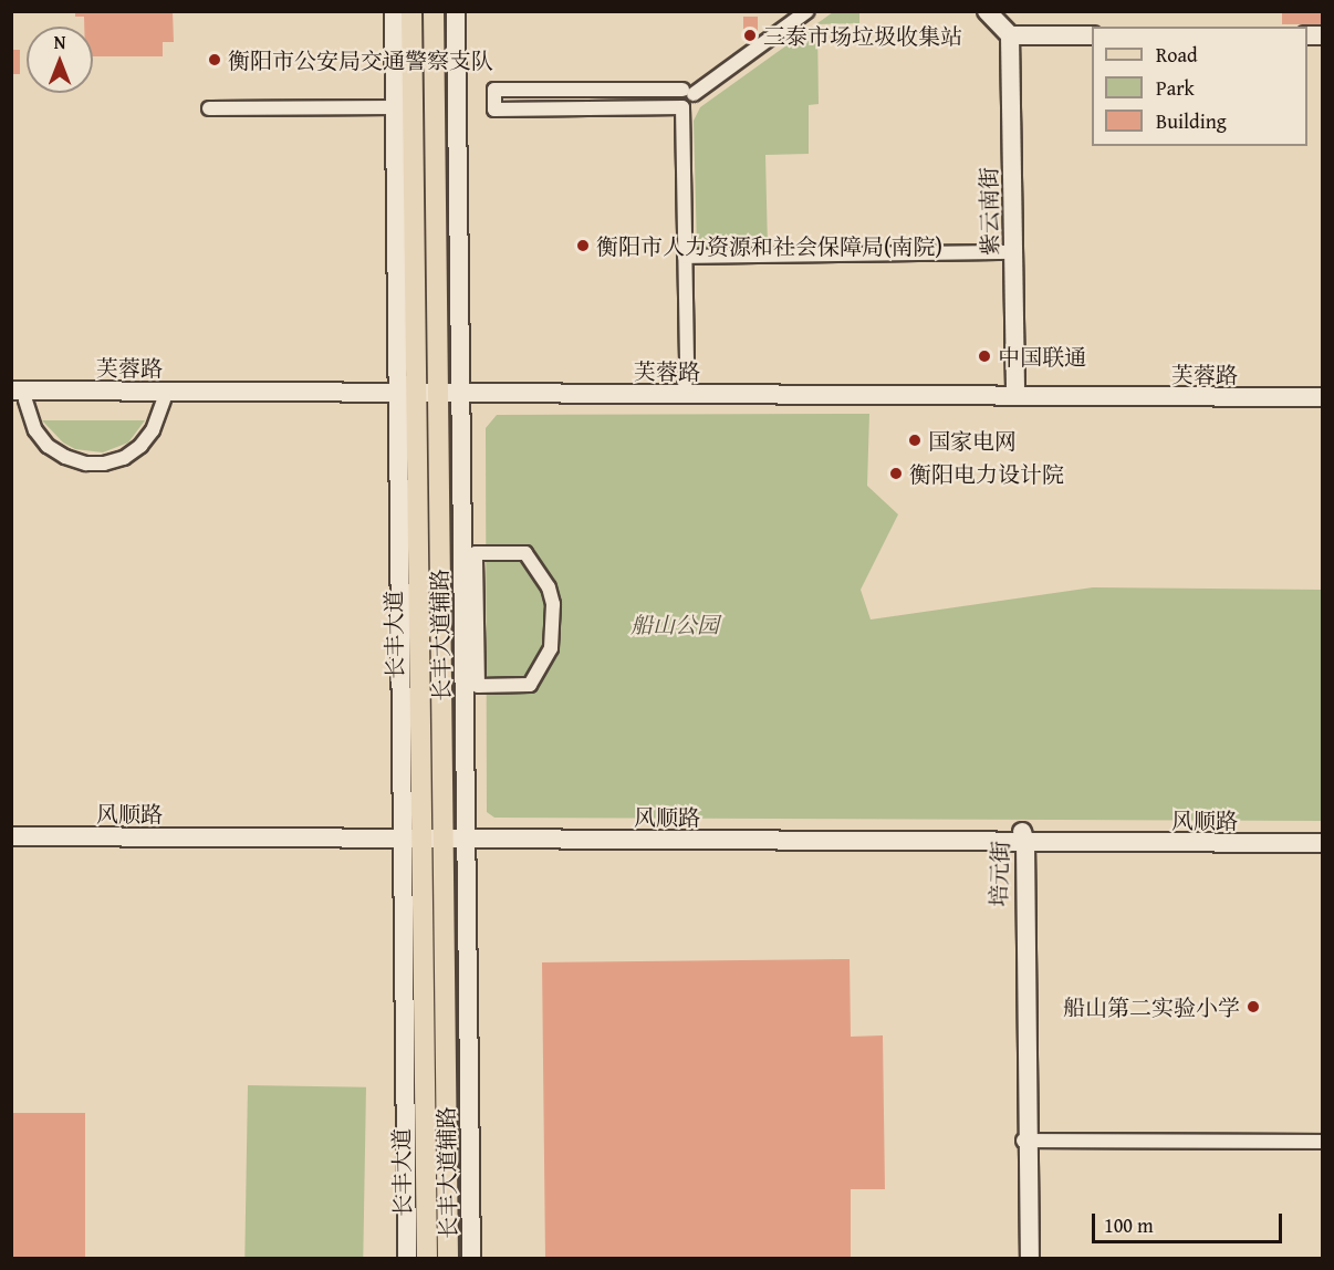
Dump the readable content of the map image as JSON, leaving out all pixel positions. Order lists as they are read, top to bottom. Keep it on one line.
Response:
{"streets":{"main road":["长丰大道"],"street":["紫云南街","芙蓉路","长丰大道辅路","风顺路","培元街"]},"crossings":[["芙蓉路","长丰大道"],["芙蓉路","长丰大道辅路"],["长丰大道","长丰大道辅路"],["长丰大道","风顺路"],["长丰大道辅路","风顺路"],["风顺路","培元街"]],"parks":["船山公园"],"places":["三泰市场垃圾收集站","衡阳市公安局交通警察支队","衡阳市人力资源和社会保障局(南院)","中国联通","国家电网","衡阳电力设计院","船山第二实验小学"],"legend":["Road","Park","Building"],"scale_bar":"100 m","north":"top"}
